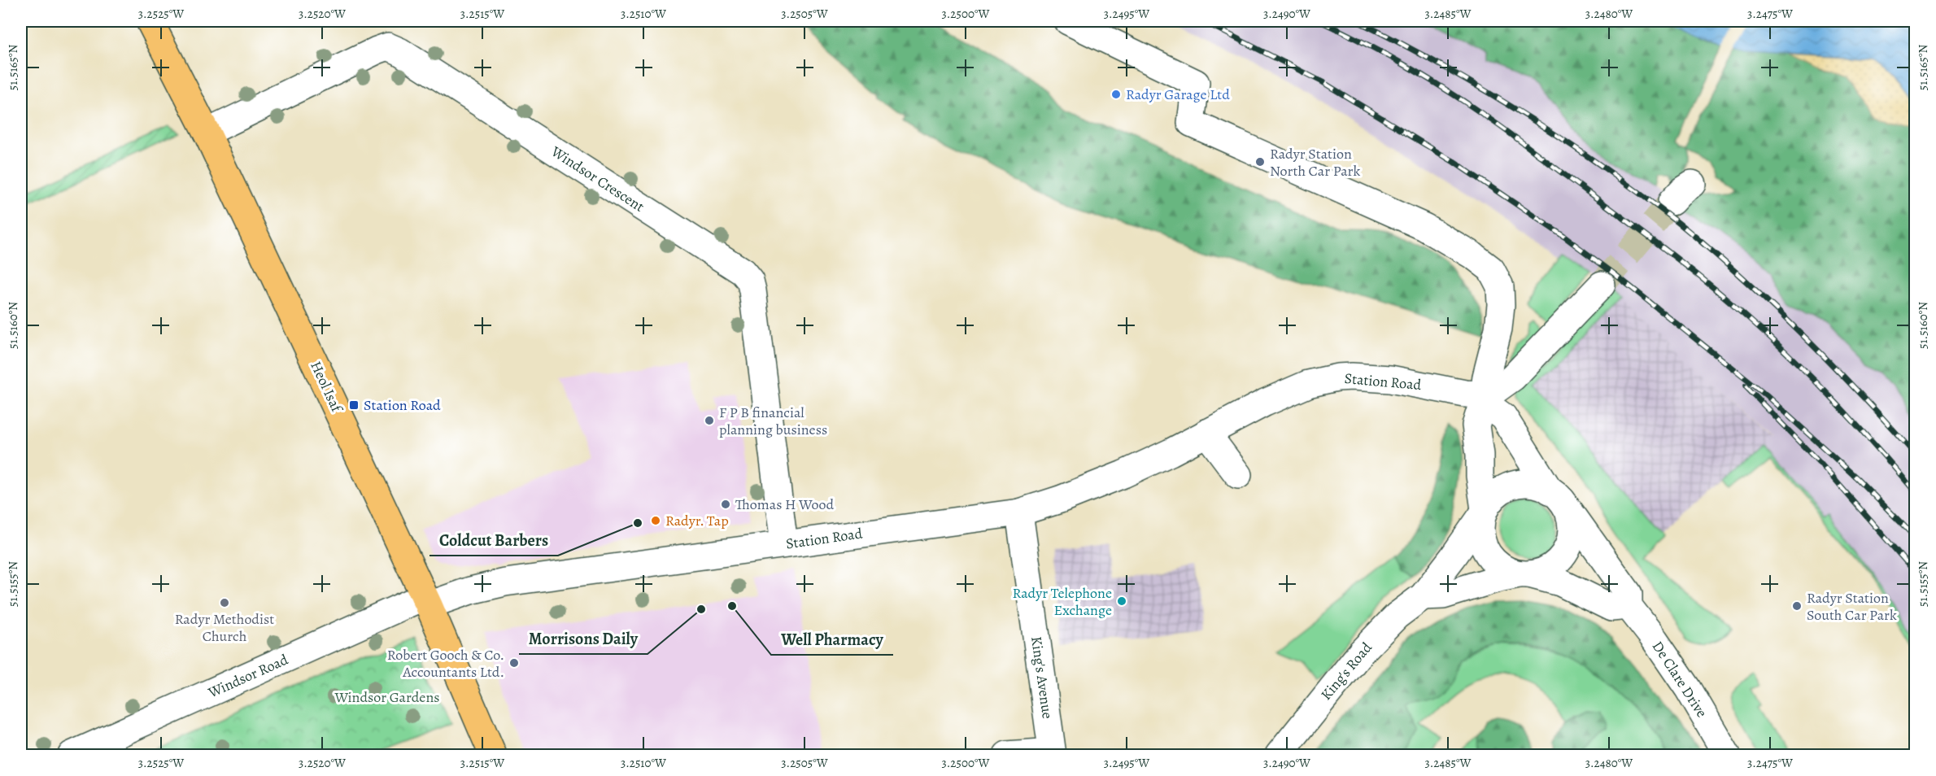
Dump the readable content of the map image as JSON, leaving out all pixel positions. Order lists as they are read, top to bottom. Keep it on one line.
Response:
{"streets":{"main road":["Heol Isaf"],"street":["Windsor Crescent","Station Road","King's Road","Windsor Road","King's Avenue","De Clare Drive"]},"crossings":[["Windsor Crescent","Station Road"],["Windsor Crescent","Heol Isaf"],["Station Road","Heol Isaf"],["Station Road","King's Road"],["Station Road","Windsor Road"],["Station Road","King's Avenue"],["Station Road","De Clare Drive"],["Heol Isaf","Windsor Road"],["King's Road","De Clare Drive"]],"parks":["Windsor Gardens"],"places":{"other":["Radyr Garage Ltd","Radyr Station North Car Park","F P B financial planning business","Thomas H Wood","Radyr. Tap","Coldcut Barbers","Radyr Telephone Exchange","Radyr Methodist Church","Well Pharmacy","Radyr Station South Car Park","Morrisons Daily","Robert Gooch & Co. Accountants Ltd."],"transit":["Station Road"]},"coordinates":["3.2525°W","3.2520°W","3.2515°W","3.2510°W","3.2505°W","3.2500°W","3.2495°W","3.2490°W","3.2485°W","3.2480°W","3.2475°W","51.5165°N","51.5160°N","51.5155°N"]}
